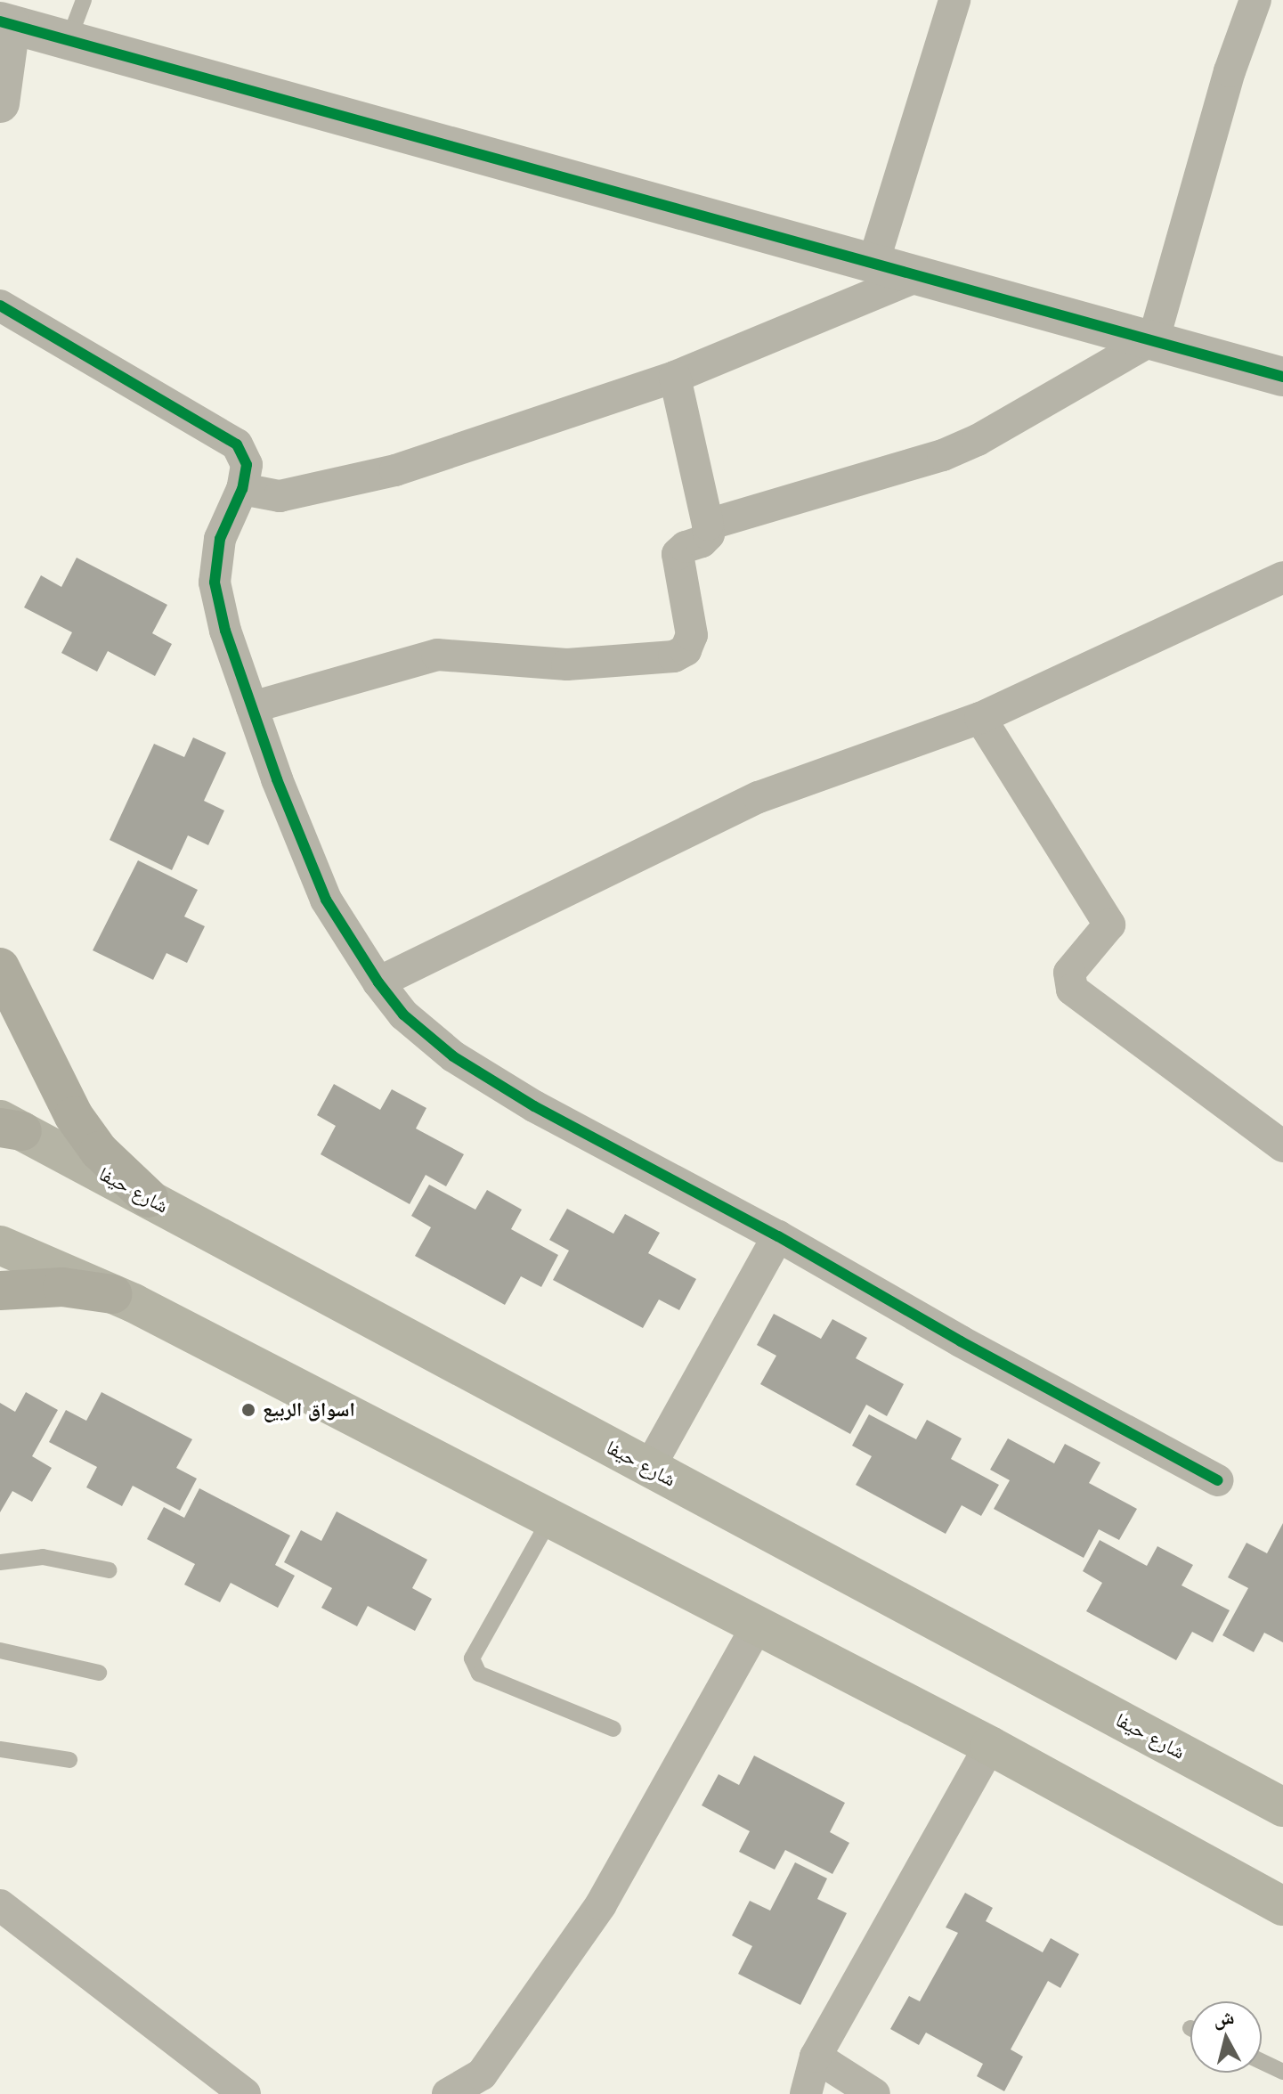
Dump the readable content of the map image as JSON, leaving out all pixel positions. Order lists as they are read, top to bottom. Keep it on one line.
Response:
{"streets":{"main road":["شارع حيفا"]},"places":["اسواق الربيع"],"north":"top"}
